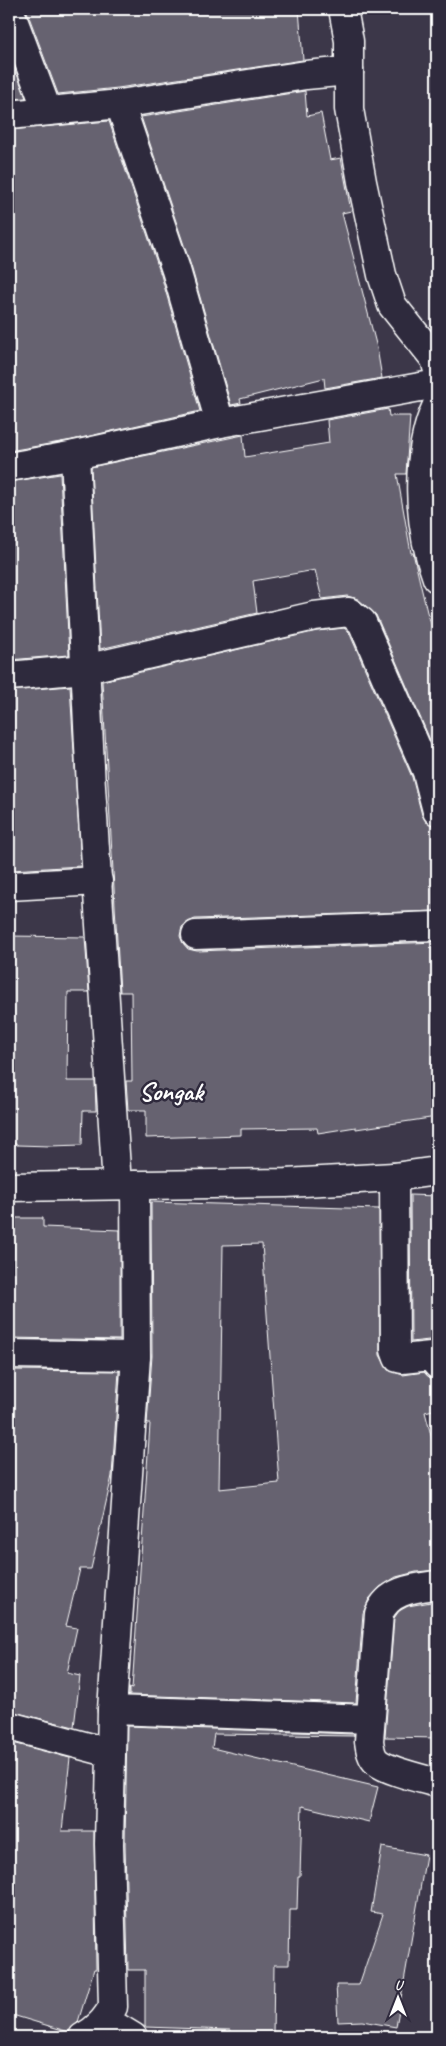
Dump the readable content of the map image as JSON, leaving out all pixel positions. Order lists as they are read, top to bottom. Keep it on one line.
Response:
{"districts":["Songak"],"north":"top"}
